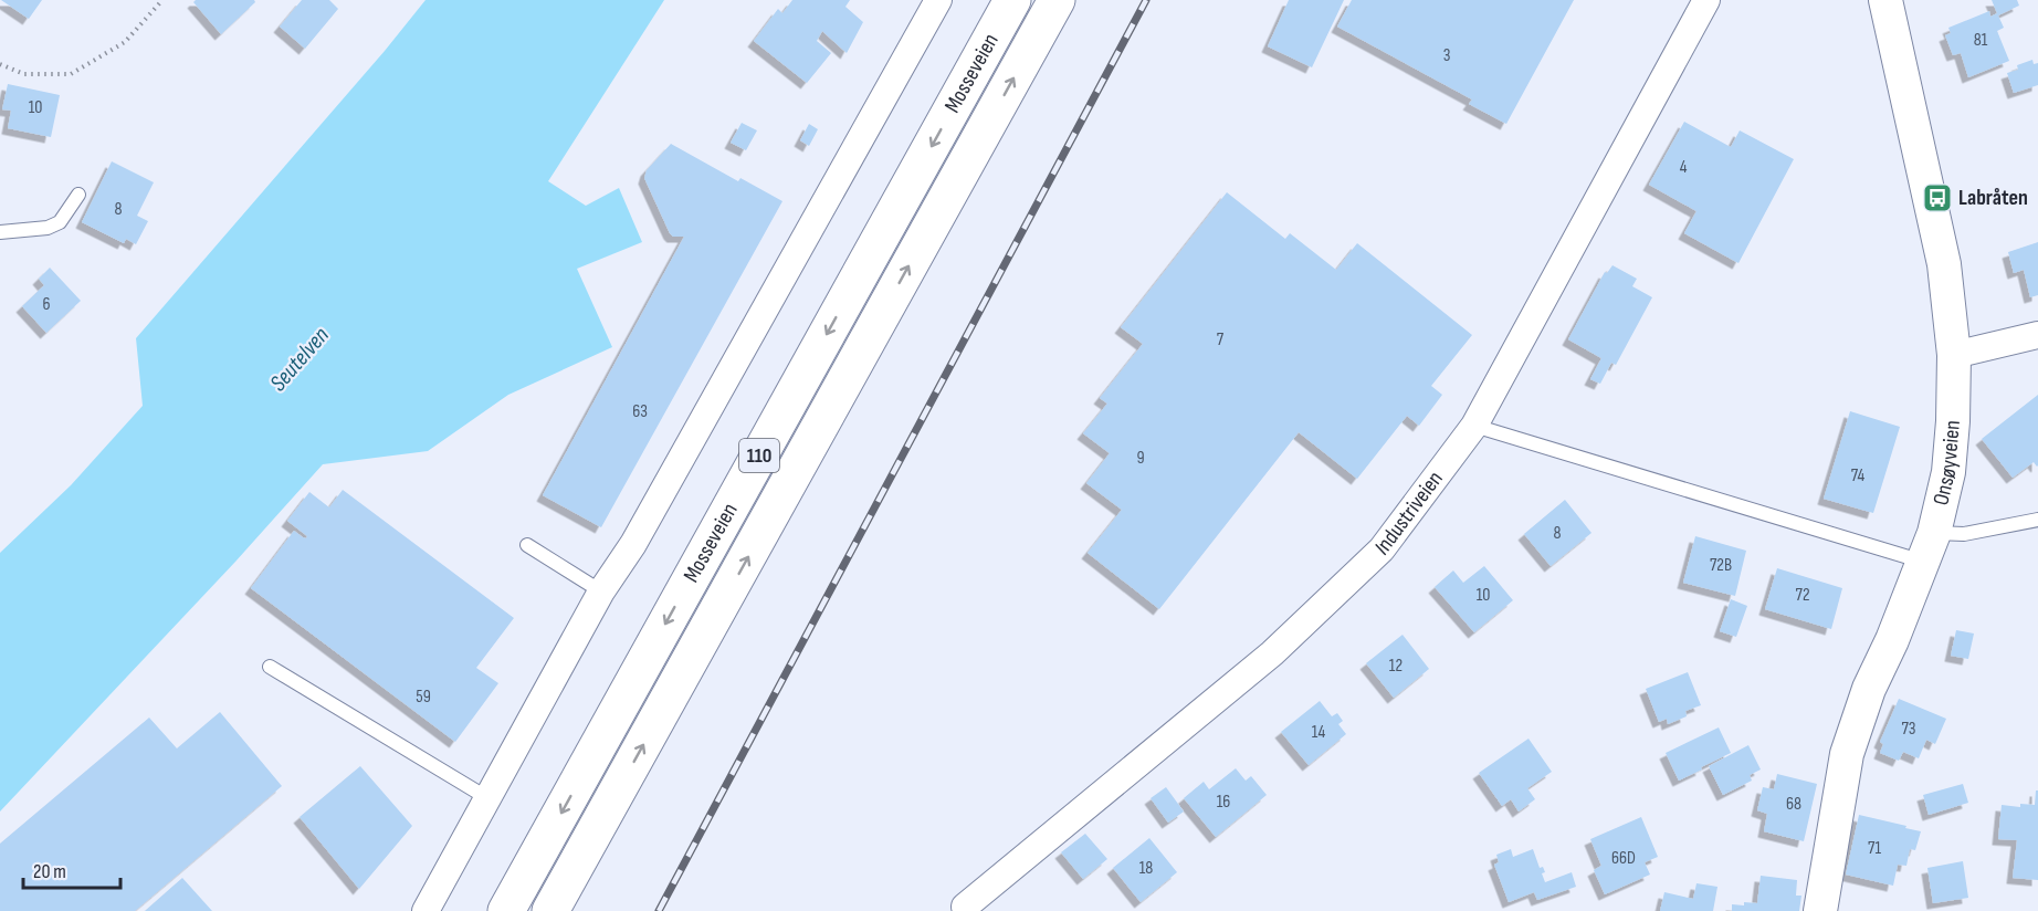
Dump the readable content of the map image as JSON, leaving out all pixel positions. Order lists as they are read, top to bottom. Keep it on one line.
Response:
{"streets":{"highway":["Mosseveien","110"],"street":["Onsøyveien","Industriveien"]},"water":["Seutelven"],"places":{"bus stop":["Labråten"]},"house_numbers":["81","3","10","4","8","6","7","63","9","74","8","72B","10","72","12","59","73","14","16","68","71","66D","18"],"scale_bar":"20 m"}
